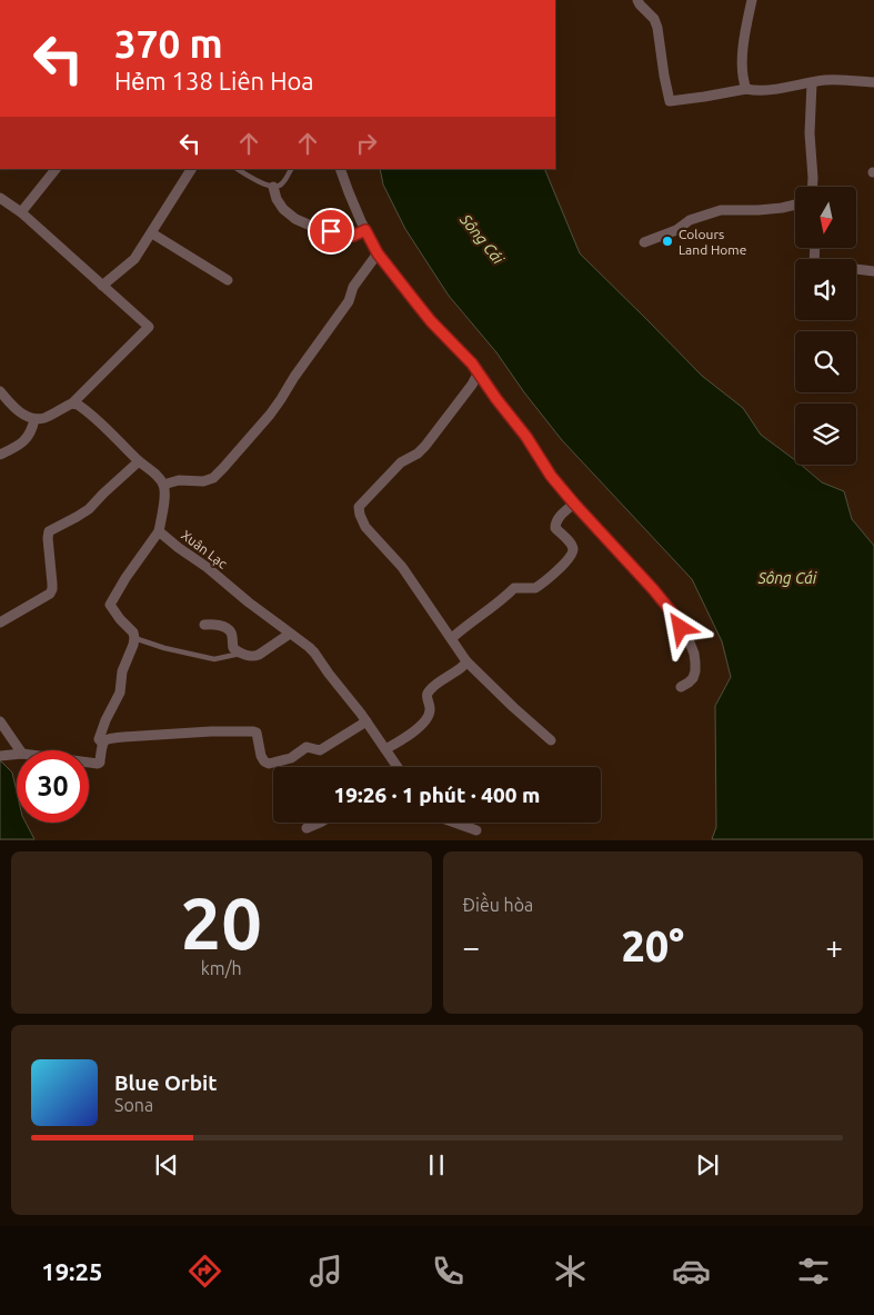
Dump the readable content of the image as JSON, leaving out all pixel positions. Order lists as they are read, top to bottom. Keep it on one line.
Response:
{"streets":{"street":["Xuân Lạc"]},"water":["Sông Cái"],"places":["Colours Land Home"],"north":"bottom","page":{"turn":["370 m","Hẻm 138 Liên Hoa"],"limit":"30","trip":"19:26 · 1 phút · 400 m","tile":[["20","km/h"],"Điều hòa"],"heat":["−","20°","+"],"song":["Blue Orbit","Sona"],"tabs":"19:25"}}
